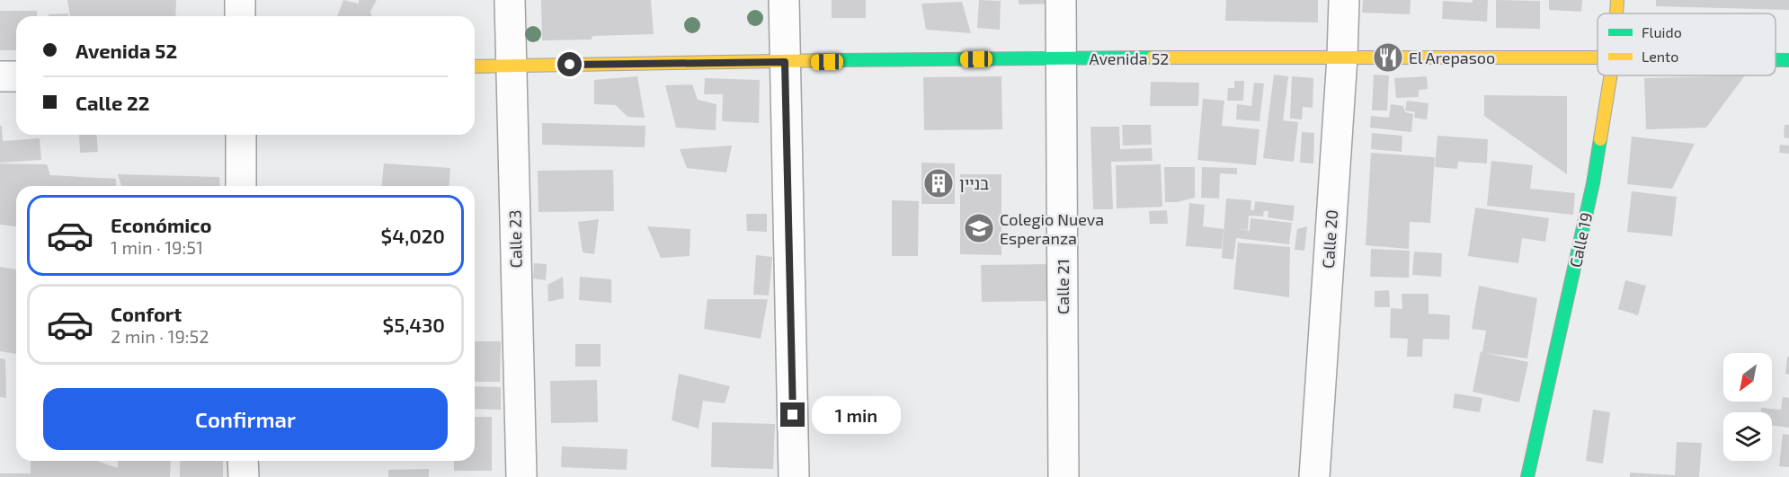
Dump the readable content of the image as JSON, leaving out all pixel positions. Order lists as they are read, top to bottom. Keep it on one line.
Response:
{"streets":{"street":["Avenida 52","Calle 23","Calle 20","Calle 19","Calle 21"]},"crossings":[["Avenida 52","Calle 23"],["Avenida 52","Calle 20"],["Avenida 52","Calle 21"]],"places":{"restaurant":["El Arepasoo"],"building":["בניין"],"school or university":["Colegio Nueva Esperanza"]},"legend":["Fluido","Lento"],"north":"bottom left","page":{"banner":["Avenida 52","Calle 22"],"list":[{"name":"Económico","note":"1 min · 19:51","value":"$4,020"},{"name":"Confort","note":"2 min · 19:52","value":"$5,430"}],"buttons":"Confirmar","bubble":"1 min"}}
